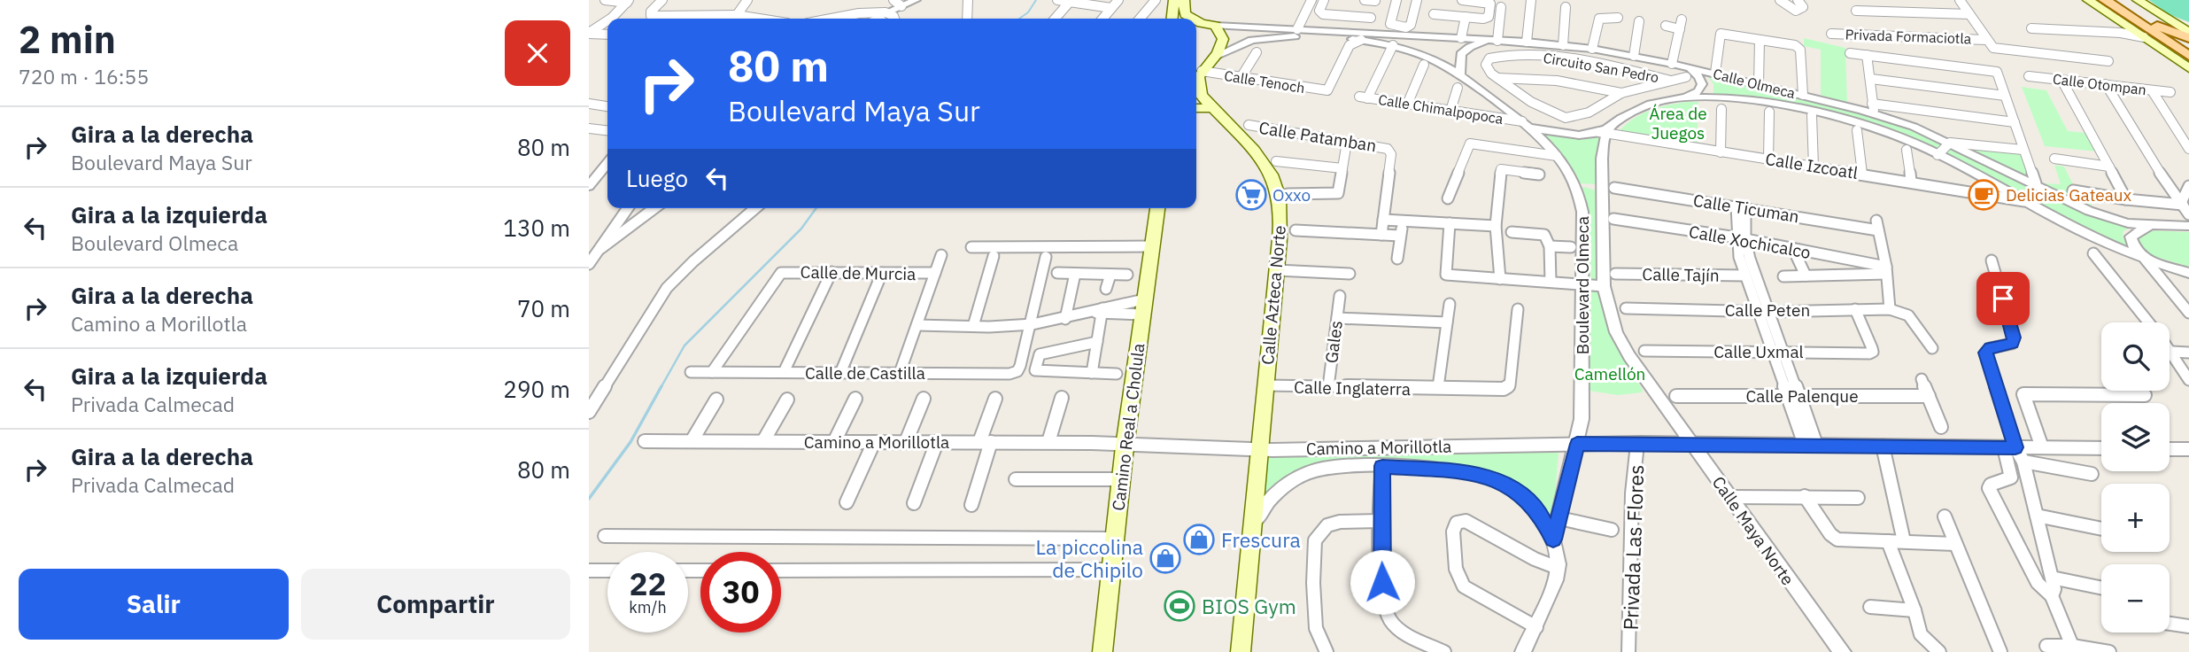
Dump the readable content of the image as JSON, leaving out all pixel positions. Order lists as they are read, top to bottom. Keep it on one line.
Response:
{"streets":{"main road":["Calle Azteca Norte","Camino Real a Cholula"],"street":["Privada Formaciotla","Circuito San Pedro","Calle Tenoch","Calle Olmeca","Calle Otompan","Calle Chimalpopoca","Calle Patamban","Calle Izcoatl","Calle Ticuman","Calle Xochicalco","Calle de Murcia","Calle Tajín","Boulevard Olmeca","Calle Peten","Gales","Calle Uxmal","Calle de Castilla","Calle Inglaterra","Calle Palenque","Camino a Morillotla","Calle Maya Norte","Privada Las Flores"]},"crossings":[["Calle Tenoch","Boulevard Olmeca"],["Calle Tenoch","Calle Azteca Norte"],["Calle Olmeca","Calle Izcoatl"],["Calle Olmeca","Calle Maya Norte"],["Calle Chimalpopoca","Boulevard Olmeca"],["Calle Izcoatl","Calle Maya Norte"],["Calle Ticuman","Calle Xochicalco"],["Calle Ticuman","Boulevard Olmeca"],["Calle Ticuman","Calle Maya Norte"],["Calle Xochicalco","Calle Maya Norte"],["Calle de Murcia","Calle de Castilla"],["Boulevard Olmeca","Camino a Morillotla"],["Boulevard Olmeca","Calle Maya Norte"],["Calle Azteca Norte","Calle Inglaterra"],["Calle Azteca Norte","Camino a Morillotla"],["Calle Peten","Calle Uxmal"],["Gales","Calle Inglaterra"],["Camino Real a Cholula","Camino a Morillotla"],["Camino a Morillotla","Calle Maya Norte"],["Camino a Morillotla","Privada Las Flores"]],"parks":["Área de Juegos","Camellón"],"places":{"supermarket":["Oxxo"],"cafe":["Delicias Gateaux"],"shop":["Frescura","La piccolina de Chipilo"],"sports":["BIOS Gym"]},"page":{"heading":["2 min","720 m · 16:55"],"turn":["80 m","Boulevard Maya Sur"],"list":[{"name":"Gira a la derecha","note":"Boulevard Maya Sur","value":"80 m"},{"name":"Gira a la izquierda","note":"Boulevard Olmeca","value":"130 m"},{"name":"Gira a la derecha","note":"Camino a Morillotla","value":"70 m"},{"name":"Gira a la izquierda","note":"Privada Calmecad","value":"290 m"},{"name":"Gira a la derecha","note":"Privada Calmecad","value":"80 m"}],"then":"Luego","map_buttons":["+","−"],"speed":"22 km/h","limit":"30","buttons":["Salir","Compartir"]}}
